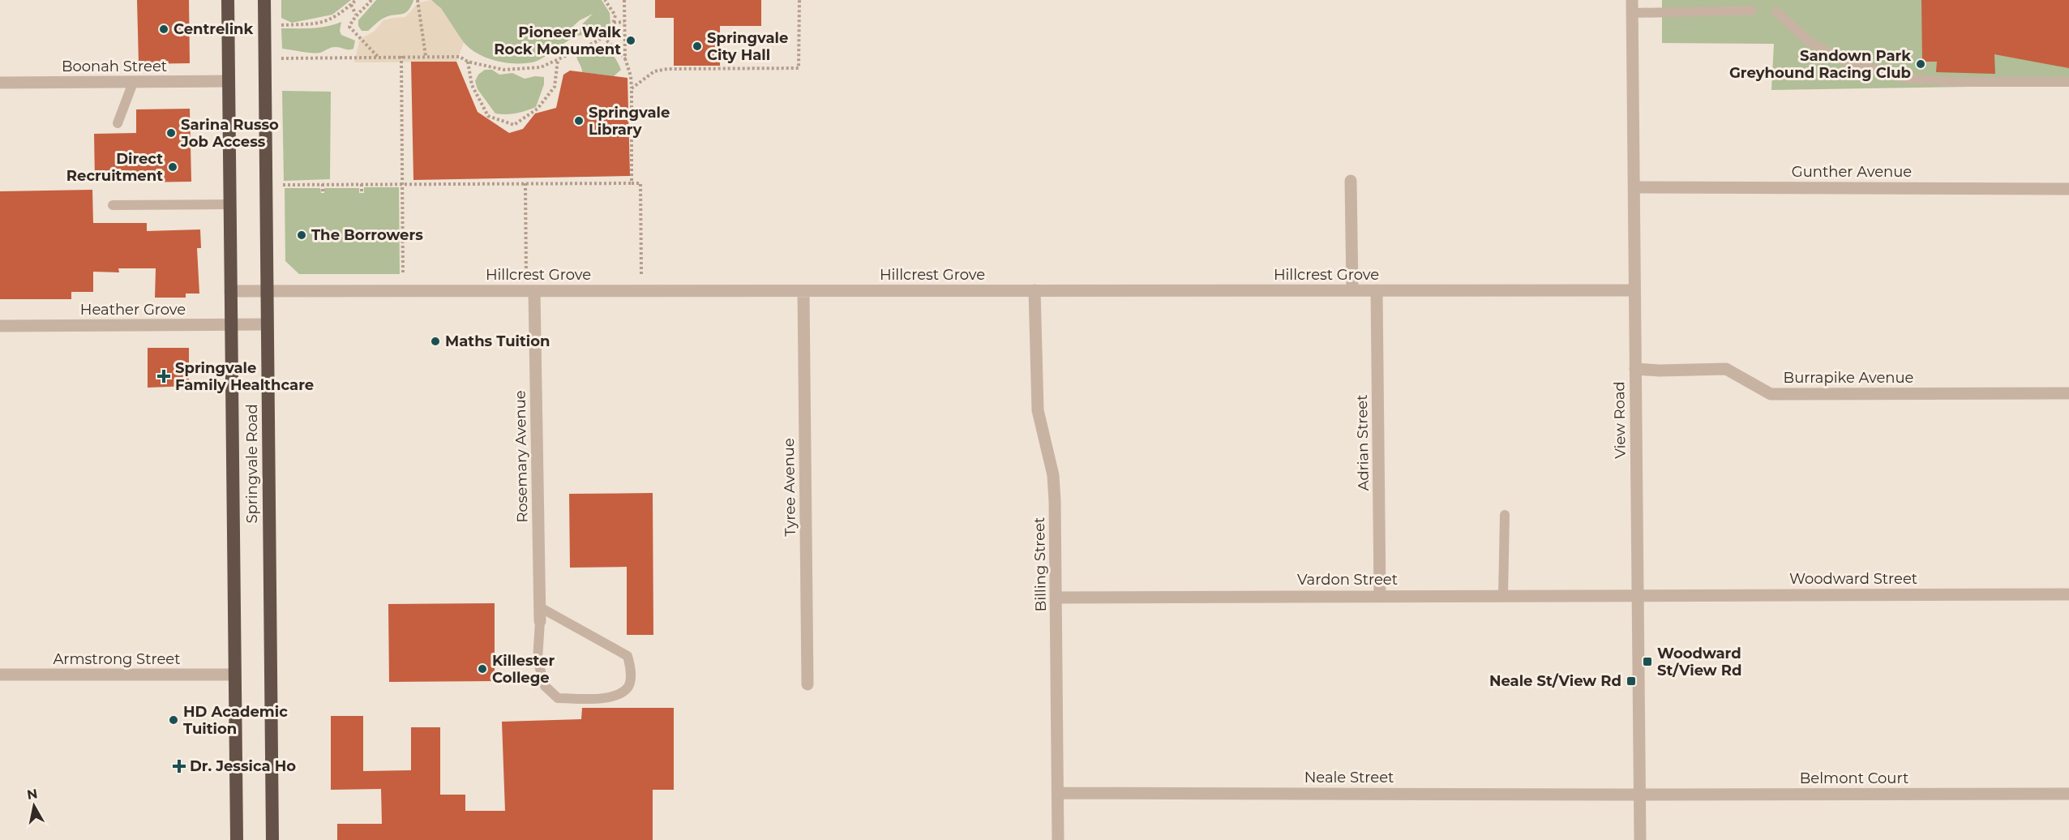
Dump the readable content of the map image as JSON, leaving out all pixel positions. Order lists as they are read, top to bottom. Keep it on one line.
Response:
{"streets":{"highway":["Springvale Road"],"street":["Boonah Street","Gunther Avenue","Hillcrest Grove","Heather Grove","Burrapike Avenue","View Road","Adrian Street","Rosemary Avenue","Tyree Avenue","Billing Street","Woodward Street","Vardon Street","Armstrong Street","Neale Street","Belmont Court"]},"crossings":[["Boonah Street","Springvale Road"],["Gunther Avenue","View Road"],["Hillcrest Grove","View Road"],["Hillcrest Grove","Adrian Street"],["Hillcrest Grove","Rosemary Avenue"],["Hillcrest Grove","Springvale Road"],["Hillcrest Grove","Tyree Avenue"],["Hillcrest Grove","Billing Street"],["Heather Grove","Springvale Road"],["Burrapike Avenue","View Road"],["View Road","Woodward Street"],["View Road","Vardon Street"],["View Road","Neale Street"],["View Road","Belmont Court"],["Adrian Street","Vardon Street"],["Springvale Road","Armstrong Street"],["Billing Street","Vardon Street"],["Billing Street","Neale Street"],["Woodward Street","Vardon Street"],["Neale Street","Belmont Court"]],"places":{"other":["Centrelink","Pioneer Walk Rock Monument","Springvale City Hall","Sandown Park Greyhound Racing Club","Springvale Library","Sarina Russo Job Access","Direct Recruitment","The Borrowers","Maths Tuition","Killester College","HD Academic Tuition"],"health":["Springvale Family Healthcare","Dr. Jessica Ho"],"transit":["Woodward St/View Rd","Neale St/View Rd"]},"north":"top"}
